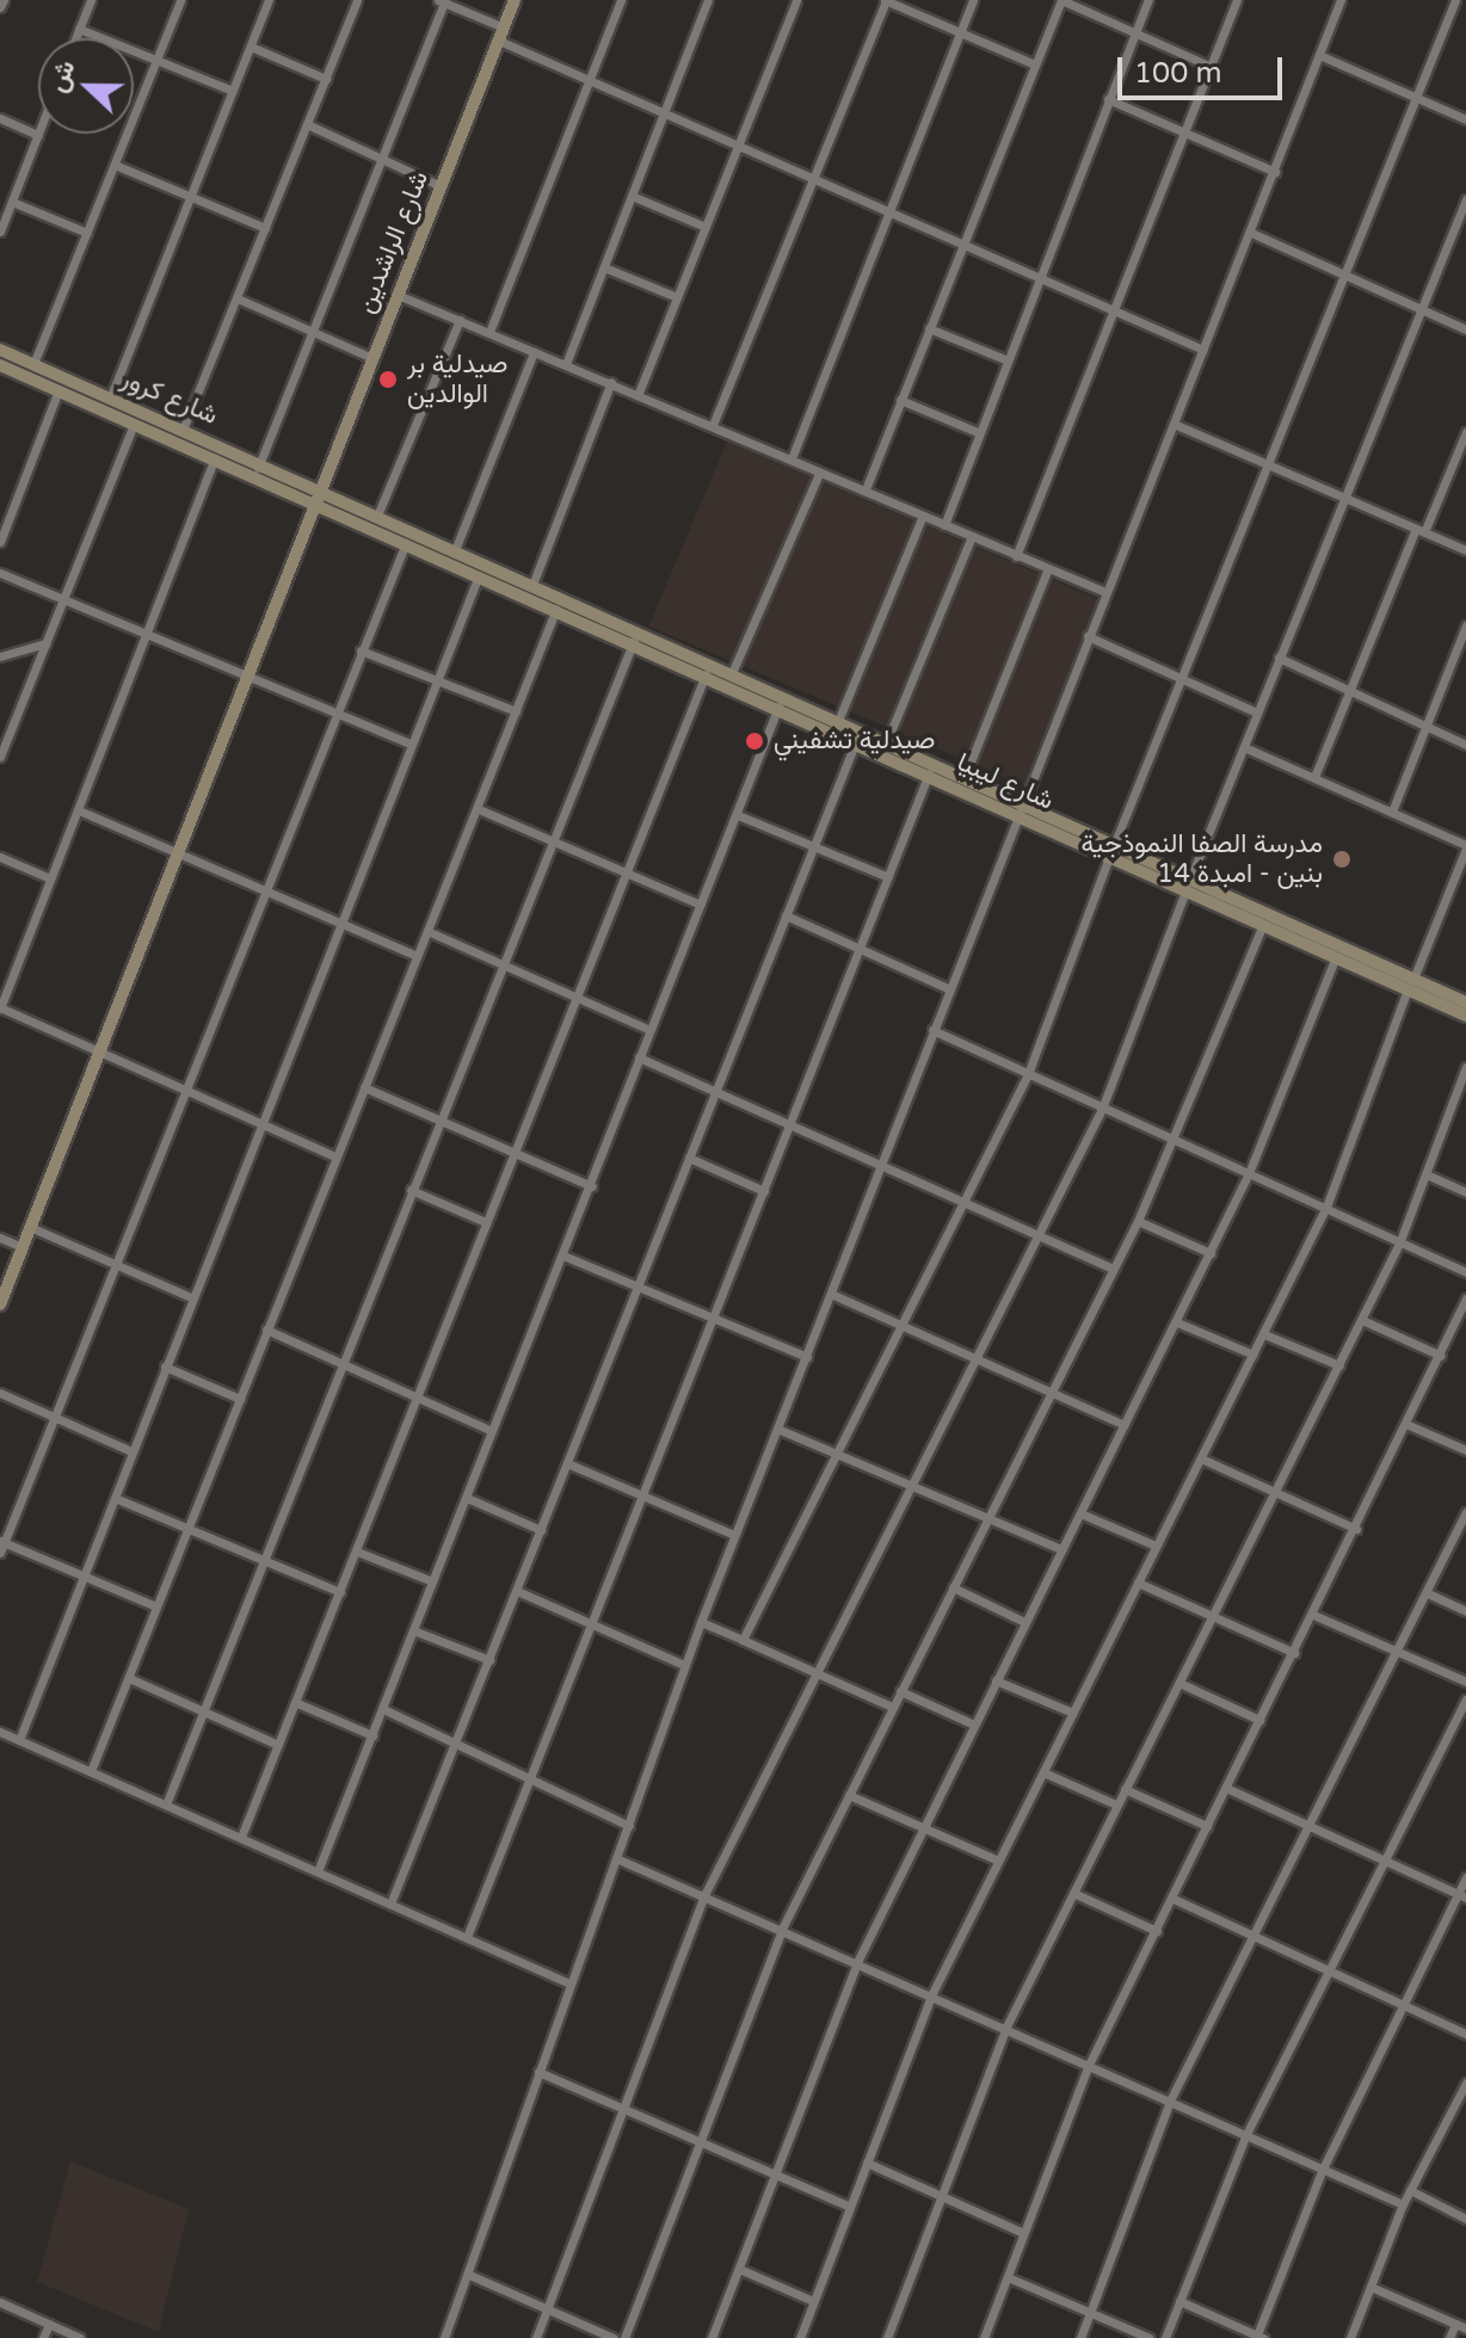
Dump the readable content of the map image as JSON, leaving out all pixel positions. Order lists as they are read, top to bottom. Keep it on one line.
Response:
{"streets":{"main road":["شارع الراشدين","شارع كرور","شارع ليبيا"]},"crossings":[["شارع الراشدين","شارع كرور"],["شارع الراشدين","شارع ليبيا"],["شارع كرور","شارع ليبيا"]],"places":["صيدلية بر الوالدين","صيدلية تشفيني","مدرسة الصفا النموذجية بنين - امبدة 14"],"scale_bar":"100 m","north":"left"}
